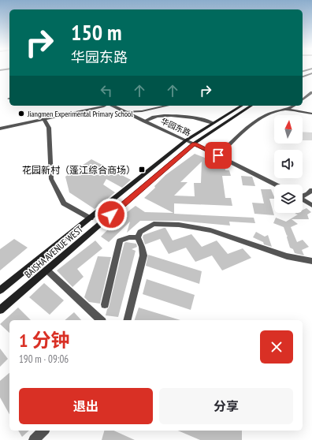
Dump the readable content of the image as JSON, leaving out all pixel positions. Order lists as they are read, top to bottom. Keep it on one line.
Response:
{"streets":{"main road":["BAISHA AVENUE WEST"],"street":["华园东路"]},"crossings":[["华园东路","BAISHA AVENUE WEST"]],"places":{"other":["Jiangmen Experimental Primary School"],"transit":["花园新村（蓬江综合商场）"]},"north":"top","page":{"turn":["150 m","华园东路"],"heading":["1 分钟","190 m · 09:06"],"buttons":["退出","分享"]}}
